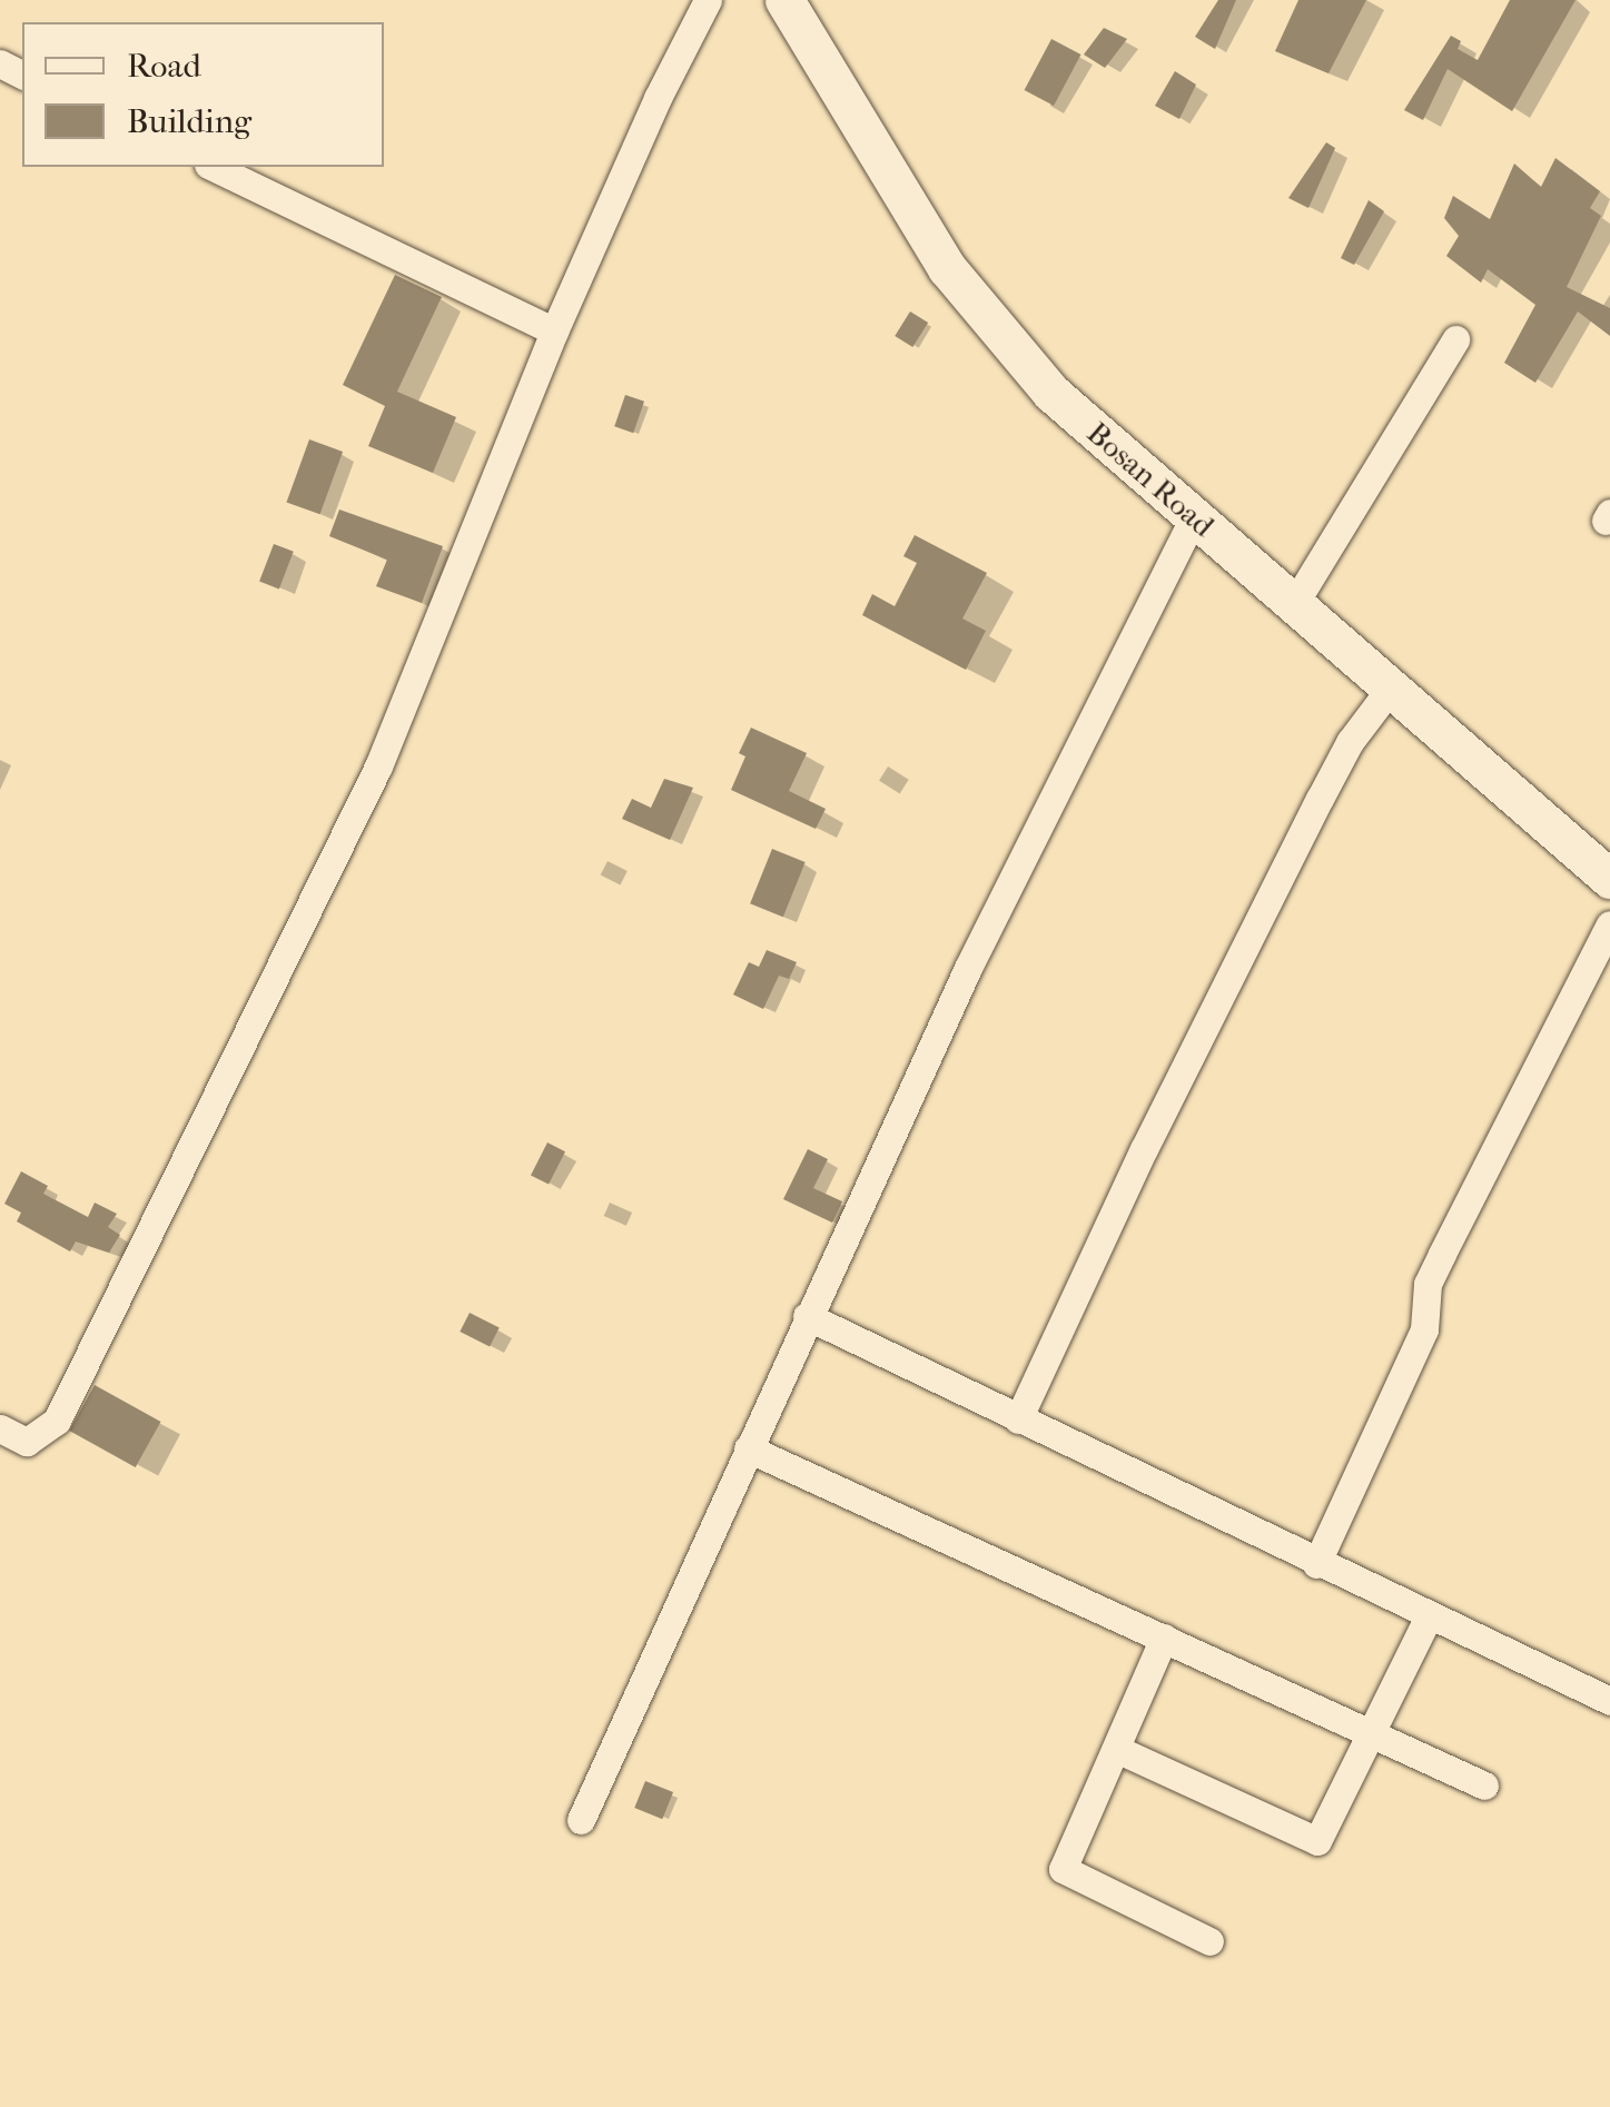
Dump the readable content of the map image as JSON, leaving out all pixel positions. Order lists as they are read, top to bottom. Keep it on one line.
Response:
{"streets":{"main road":["Bosan Road"]},"legend":["Road","Building"]}
